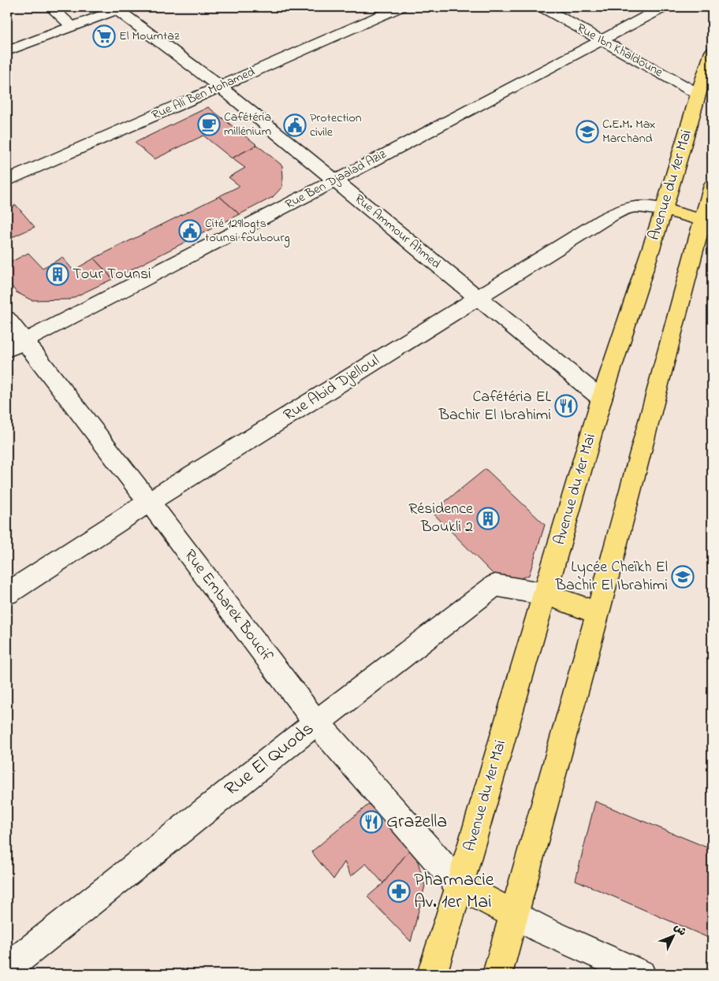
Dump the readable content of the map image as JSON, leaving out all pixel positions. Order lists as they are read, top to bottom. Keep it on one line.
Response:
{"streets":{"main road":["Avenue du 1er Mai"],"street":["Rue Ibn Khaldoune","Rue Ali Ben Mohamed","Rue Ben Djaalad Aziz","Rue Ammour Ahmed","Rue Abid Djelloul","Rue Embarek Boucif","Rue El Quods"]},"crossings":[["Rue Ibn Khaldoune","Rue Ben Djaalad Aziz"],["Rue Ibn Khaldoune","Avenue du 1er Mai"],["Rue Ali Ben Mohamed","Rue Ammour Ahmed"],["Rue Ben Djaalad Aziz","Rue Ammour Ahmed"],["Rue Ben Djaalad Aziz","Rue Embarek Boucif"],["Avenue du 1er Mai","Rue Ammour Ahmed"],["Avenue du 1er Mai","Rue Abid Djelloul"],["Avenue du 1er Mai","Rue Embarek Boucif"],["Avenue du 1er Mai","Rue El Quods"],["Rue Ammour Ahmed","Rue Abid Djelloul"],["Rue Abid Djelloul","Rue Embarek Boucif"],["Rue Embarek Boucif","Rue El Quods"]],"places":{"supermarket":["El Moumtaz"],"cafe":["Cafétéria millénium"],"public building":["Protection civile","Cité 129logts tounsi foubourg"],"school or university":["C.E.M. Max Marchand","Lycée Cheïkh El Bachir El Ibrahimi"],"building":["Tour Tounsi","Résidence Boukli 2"],"restaurant":["Cafétéria EL Bachir El Ibrahimi","Grazella"],"pharmacy":["Pharmacie Av. 1er Mai"]},"north":"top right"}
